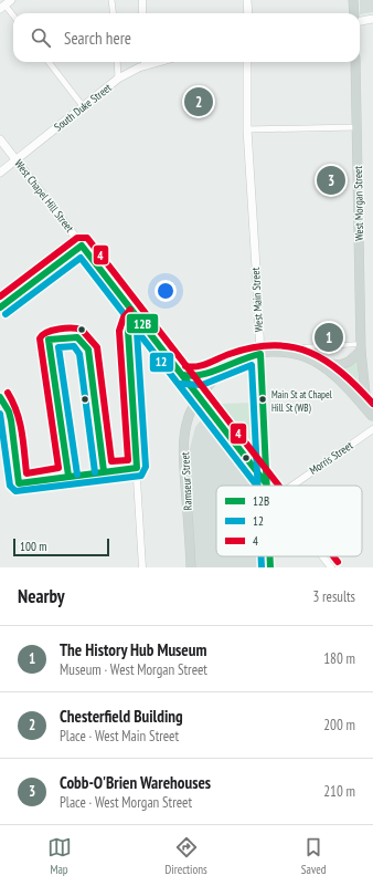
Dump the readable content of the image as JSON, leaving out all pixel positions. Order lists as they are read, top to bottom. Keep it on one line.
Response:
{"streets":{"main road":["South Duke Street","West Chapel Hill Street","West Morgan Street","West Main Street","Ramseur Street"],"street":["Morris Street"]},"crossings":[["South Duke Street","West Chapel Hill Street"],["West Chapel Hill Street","West Main Street"],["West Chapel Hill Street","Ramseur Street"]],"places":["Main St at Chapel Hill St (WB)"],"lines":["transit line 4","transit line 12B","transit line 12"],"legend":["12B","12","4"],"scale_bar":"100 m","page":{"search":"Search here","pins":["2","3","1"],"scale":"100 m","heading":["Nearby","3 results"],"list":[{"mark":"1","name":"The History Hub Museum","note":"Museum · West Morgan Street","value":"180 m"},{"mark":"2","name":"Chesterfield Building","note":"Place · West Main Street","value":"200 m"},{"mark":"3","name":"Cobb-O'Brien Warehouses","note":"Place · West Morgan Street","value":"210 m"}],"nav":["Map","Directions","Saved"]}}
